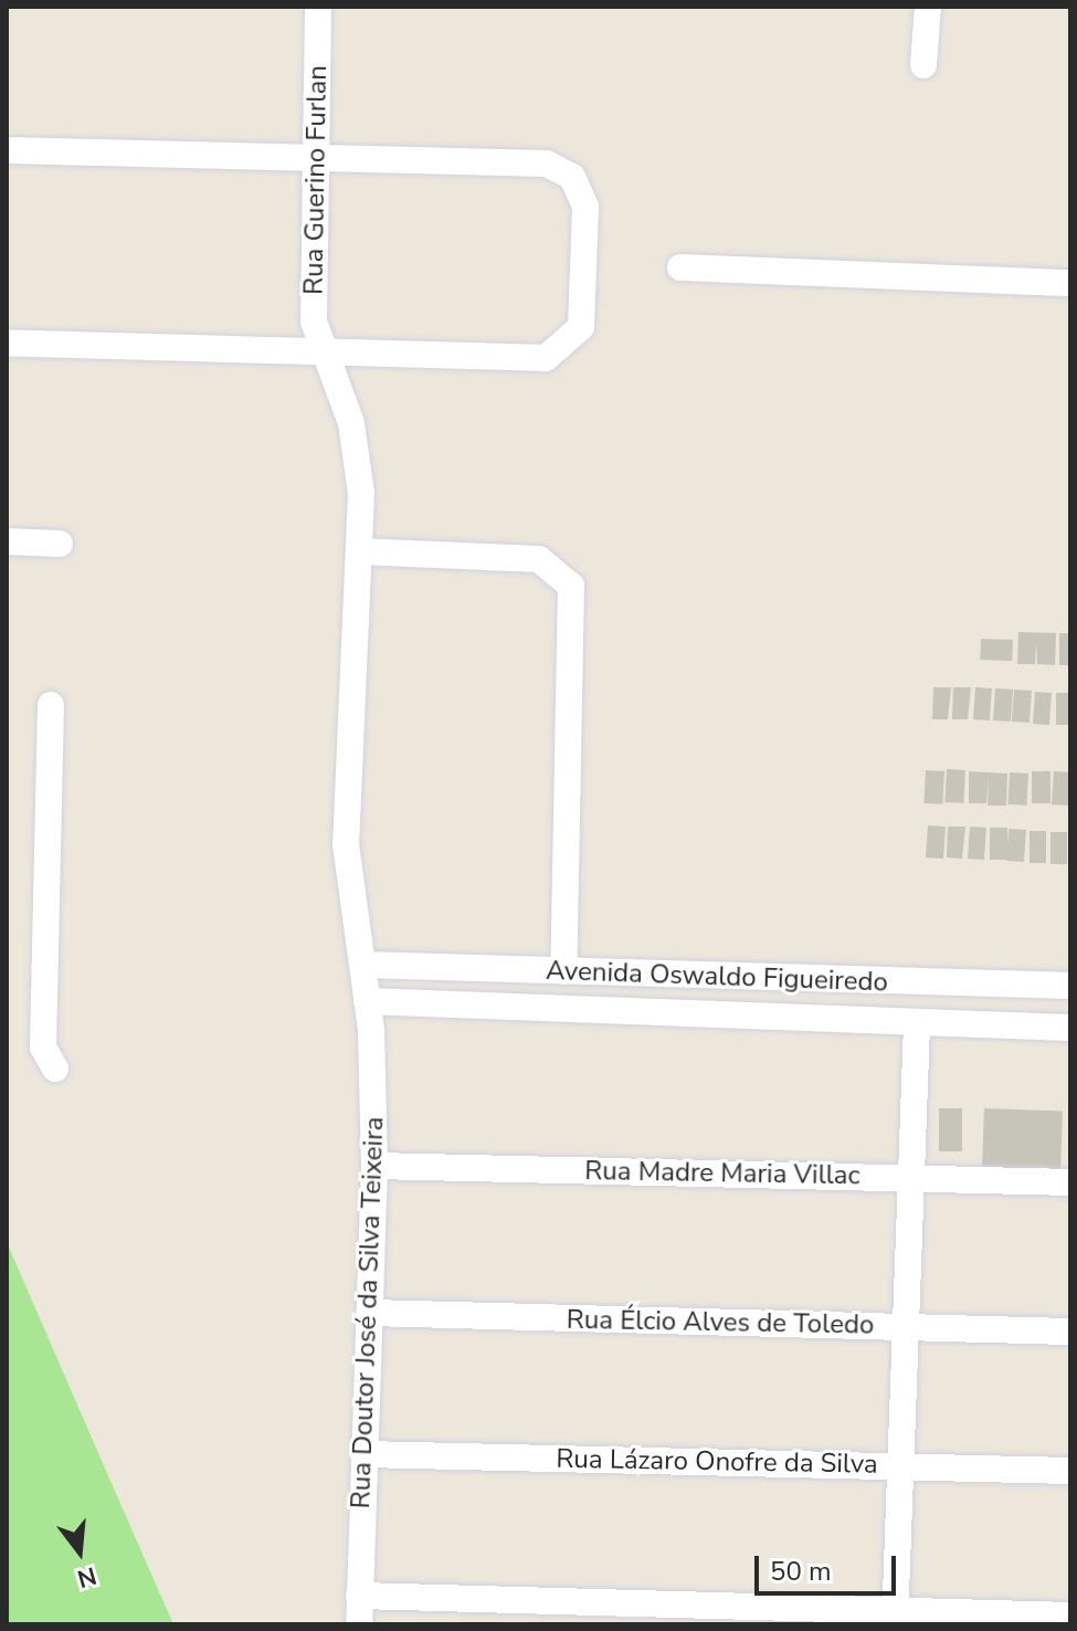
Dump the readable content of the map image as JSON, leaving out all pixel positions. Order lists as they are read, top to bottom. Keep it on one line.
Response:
{"streets":{"street":["Rua Guerino Furlan","Avenida Oswaldo Figueiredo","Rua Madre Maria Villac","Rua Doutor José da Silva Teixeira","Rua Élcio Alves de Toledo","Rua Lázaro Onofre da Silva"]},"crossings":[["Rua Guerino Furlan","Rua Doutor José da Silva Teixeira"],["Avenida Oswaldo Figueiredo","Rua Doutor José da Silva Teixeira"],["Rua Madre Maria Villac","Rua Doutor José da Silva Teixeira"],["Rua Doutor José da Silva Teixeira","Rua Élcio Alves de Toledo"],["Rua Doutor José da Silva Teixeira","Rua Lázaro Onofre da Silva"]],"scale_bar":"50 m","north":"bottom"}
